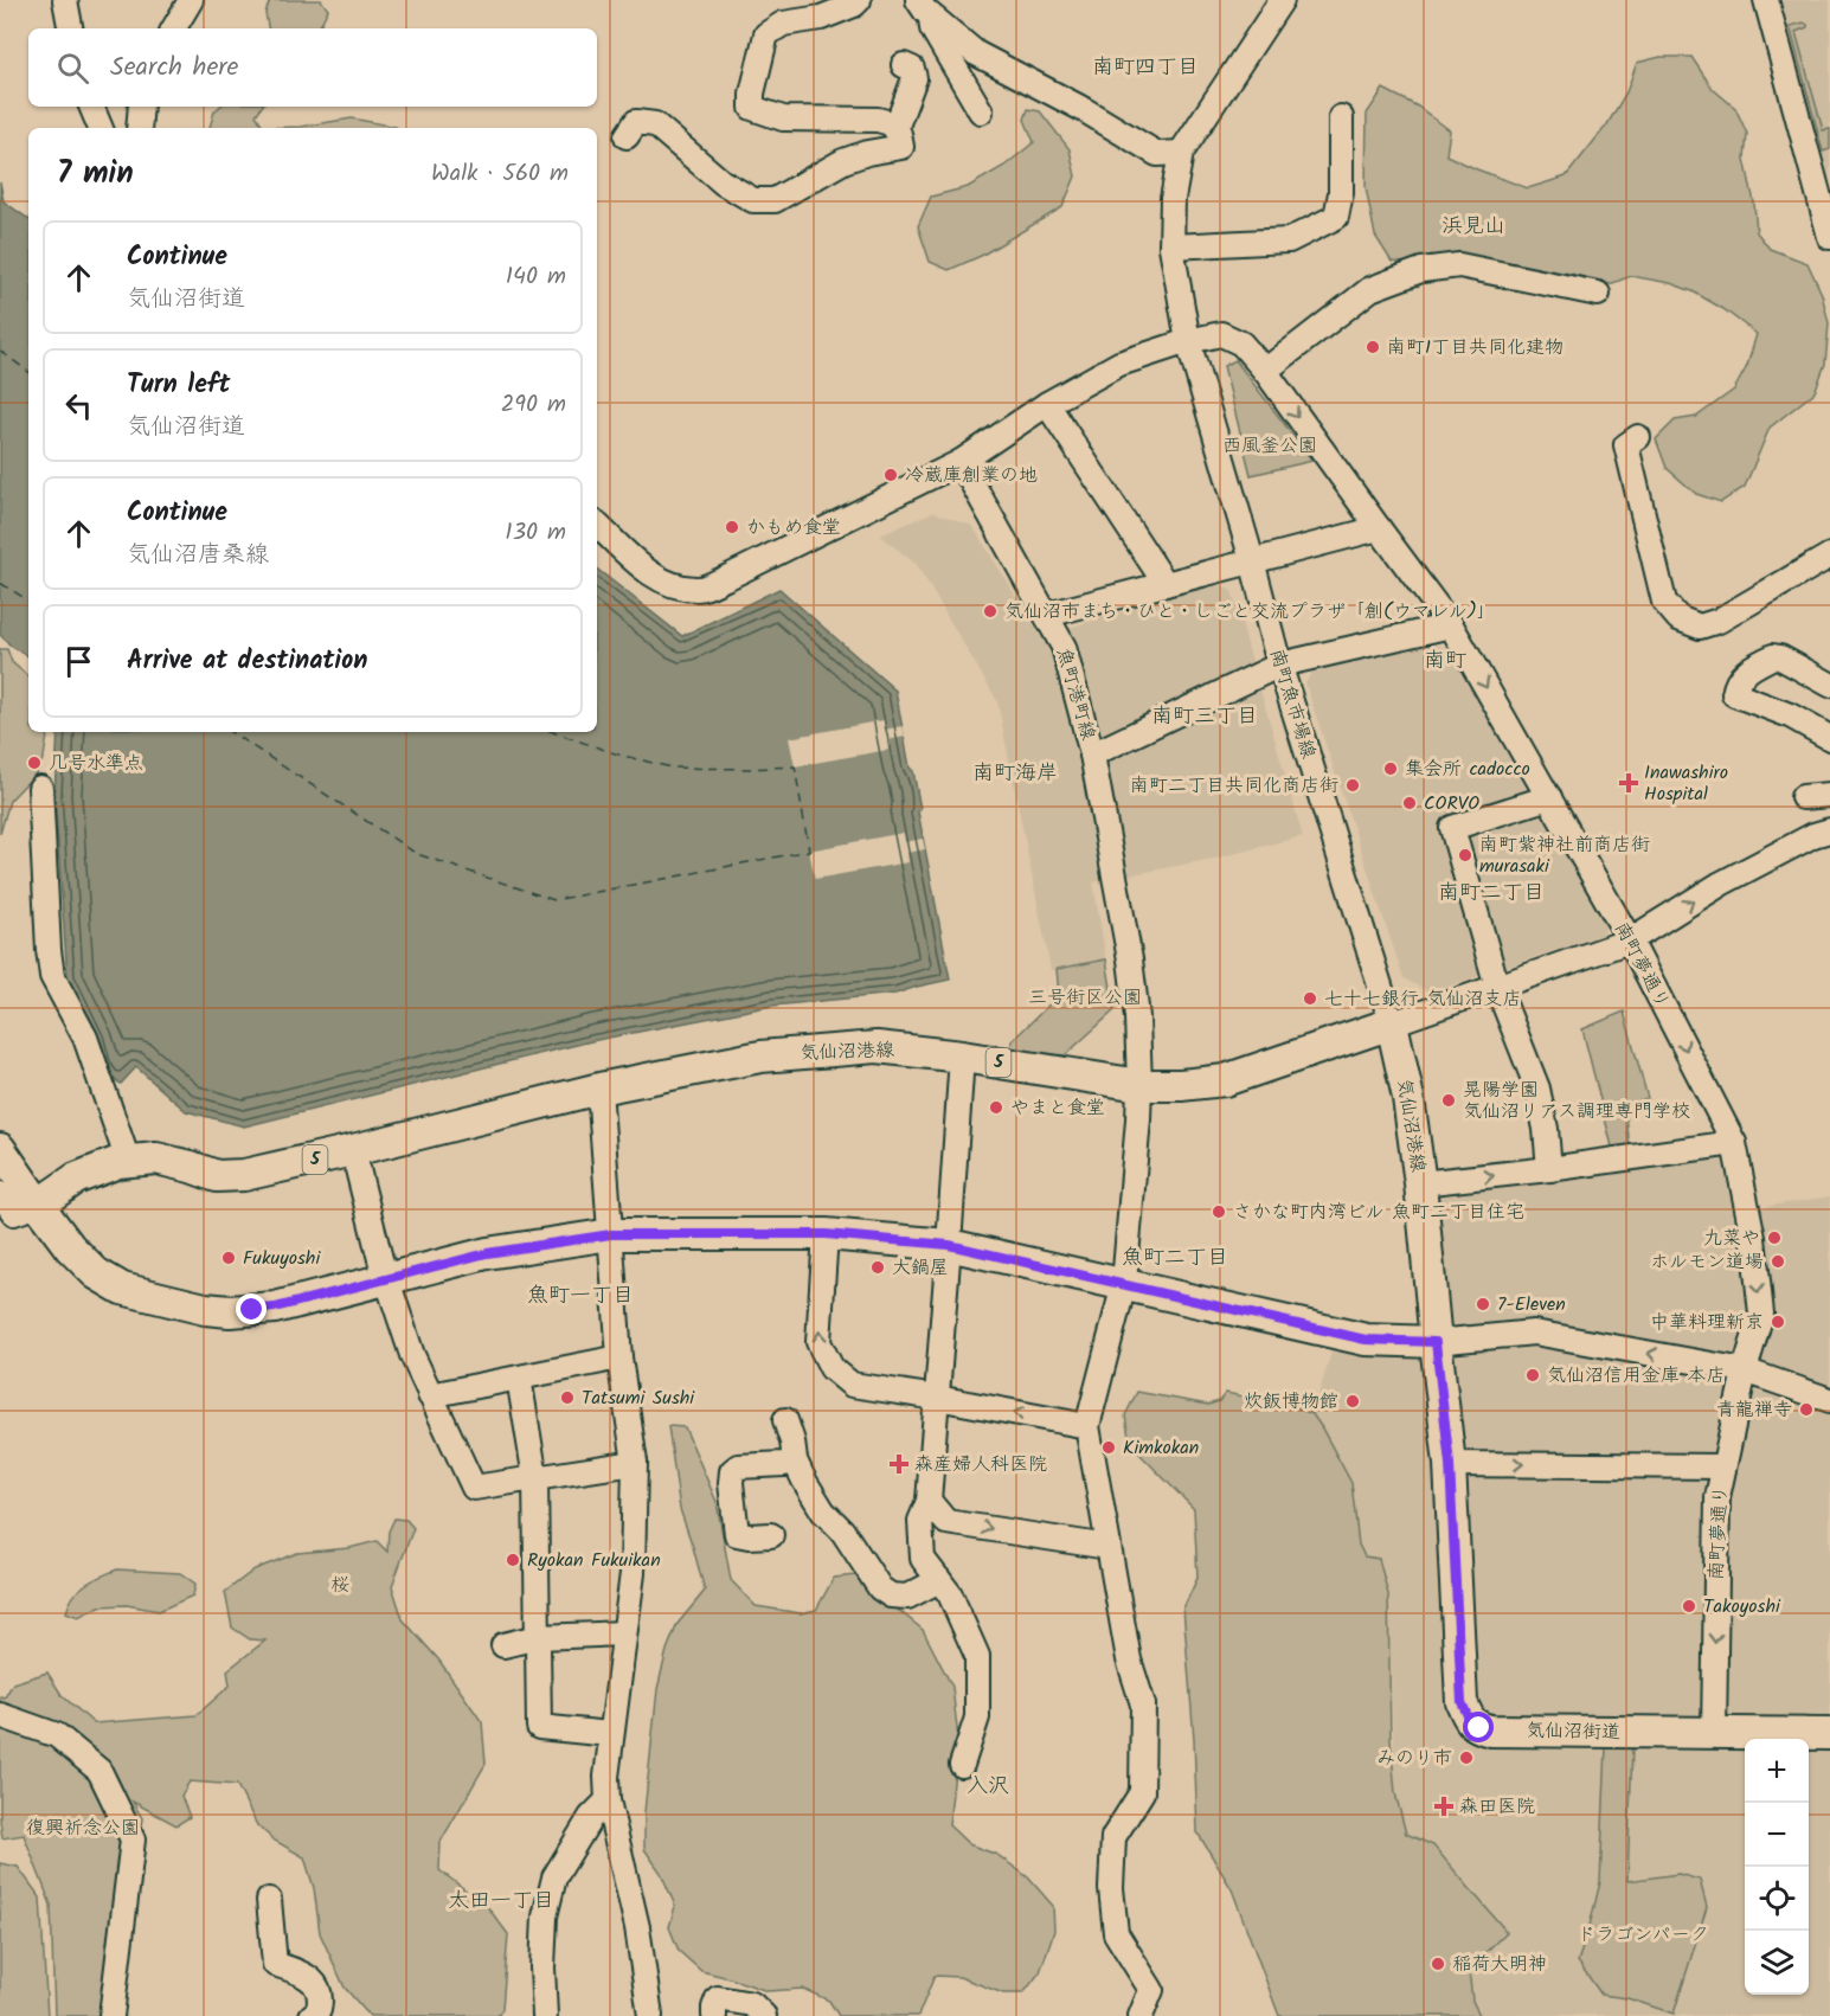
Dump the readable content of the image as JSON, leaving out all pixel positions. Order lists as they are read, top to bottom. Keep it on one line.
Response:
{"streets":{"main road":["気仙沼港線","5","気仙沼街道"],"street":["魚町港町線","南町魚市場線","南町夢通り"]},"crossings":[["魚町港町線","南町夢通り"],["魚町港町線","気仙沼港線"],["南町魚市場線","南町夢通り"],["南町魚市場線","気仙沼港線"],["南町夢通り","気仙沼街道"],["気仙沼港線","気仙沼街道"]],"one_way":["南町夢通り"],"districts":["南町四丁目","浜見山","南町","南町三丁目","南町海岸","南町二丁目","魚町二丁目","魚町一丁目","入沢","太田一丁目"],"parks":["西風釜公園","三号街区公園","桜","復興祈念公園","ドラゴンパーク"],"places":{"other":["南町1丁目共同化建物","冷蔵庫創業の地","かもめ食堂","気仙沼市まち・ひと・しごと交流プラザ「創(ウマレル)」","几号水準点","集会所 cadocco","南町二丁目共同化商店街","CORVO","南町紫神社前商店街 murasaki","七十七銀行 気仙沼支店","晃陽学園 気仙沼リアス調理専門学校","やまと食堂","さかな町内湾ビル 魚町二丁目住宅","九菜や","Fukuyoshi","ホルモン道場","大鍋屋","7-Eleven","中華料理新京","気仙沼信用金庫 本店","Tatsumi Sushi","炊飯博物館","青龍禅寺","Kimkokan","Ryokan Fukuikan","Takoyoshi","みのり市","稲荷大明神"],"health":["Inawashiro Hospital","森産婦人科医院","森田医院"]},"page":{"search":"Search here","heading":["7 min","Walk · 560 m"],"list":[["Continue","気仙沼街道","140 m"],["Turn left","気仙沼街道","290 m"],["Continue","気仙沼唐桑線","130 m"],"Arrive at destination"],"map_buttons":["+","−"]}}
